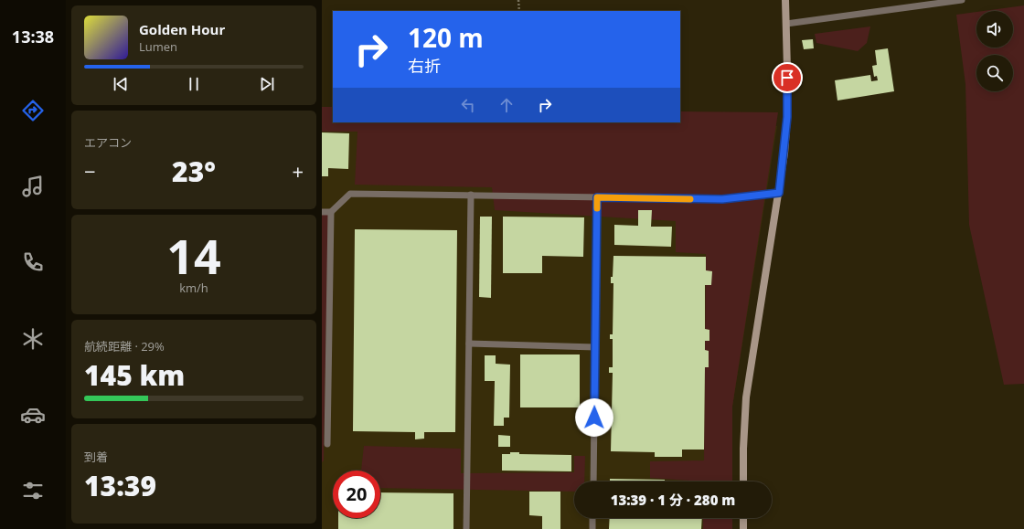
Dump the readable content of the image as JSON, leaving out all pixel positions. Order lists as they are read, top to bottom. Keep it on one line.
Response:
{"page":{"tabs":"13:38","turn":["120 m","右折"],"song":["Golden Hour","Lumen"],"tile":["エアコン",["14","km/h"],["航続距離 · 29%","145 km"],["到着","13:39"]],"heat":["−","23°","+"],"limit":"20","trip":"13:39 · 1 分 · 280 m"}}
